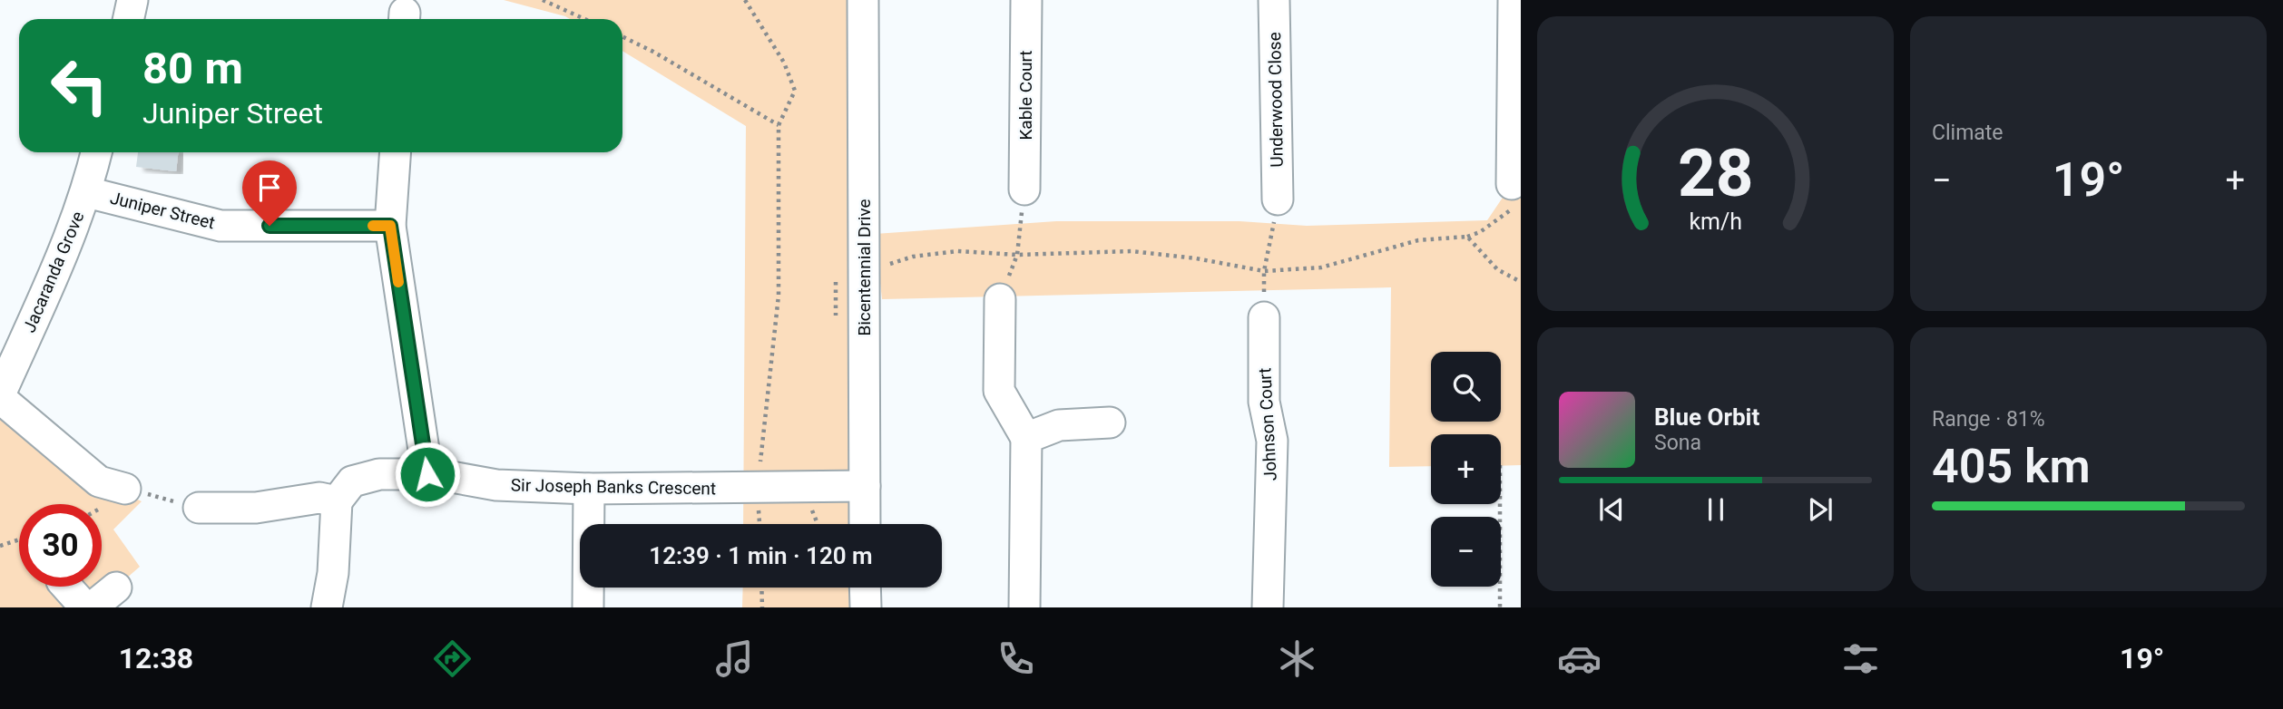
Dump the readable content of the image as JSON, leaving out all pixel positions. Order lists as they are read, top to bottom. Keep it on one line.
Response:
{"streets":{"street":["Kable Court","Underwood Close","Juniper Street","Bicentennial Drive","Jacaranda Grove","Johnson Court","Sir Joseph Banks Crescent"]},"crossings":[["Juniper Street","Jacaranda Grove"],["Bicentennial Drive","Sir Joseph Banks Crescent"]],"page":{"tile":["Climate",["Range · 81%","405 km"]],"turn":["80 m","Juniper Street"],"heat":["−","19°","+"],"map_buttons":["+","−"],"song":["Blue Orbit","Sona"],"limit":"30","trip":"12:39 · 1 min · 120 m","tabs":["12:38","19°"],"gauge":["28","km/h"]}}
